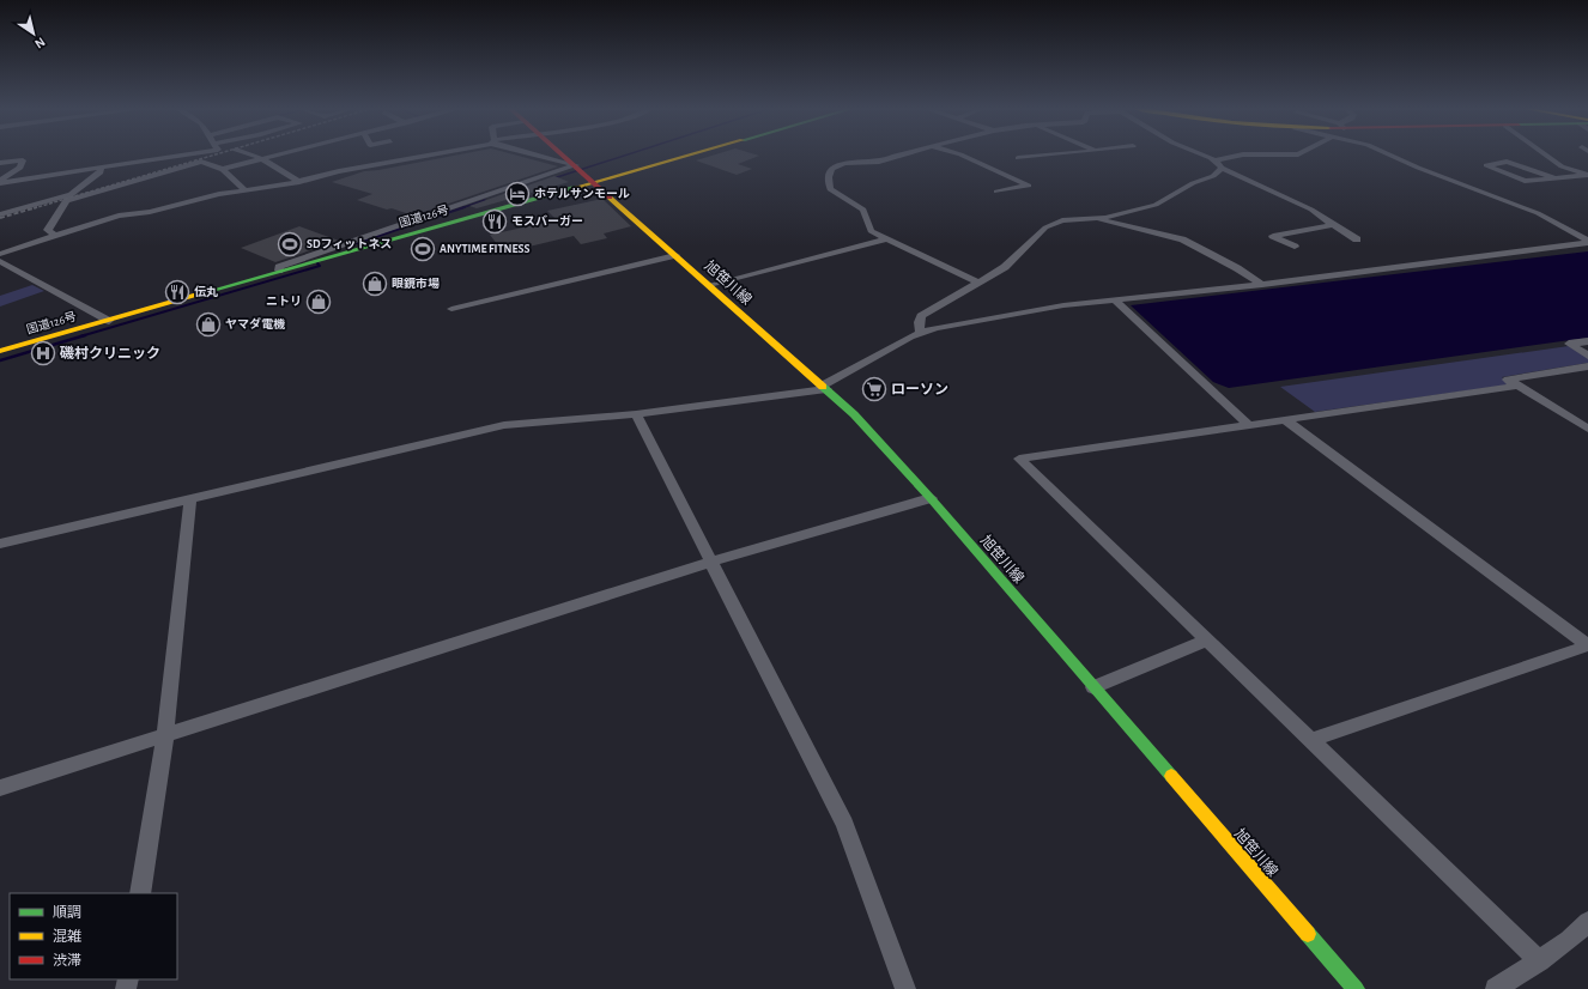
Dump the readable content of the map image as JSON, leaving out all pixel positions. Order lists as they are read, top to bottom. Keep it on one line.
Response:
{"streets":{"main road":["国道126号","旭笹川線"]},"crossings":[["国道126号","旭笹川線"]],"places":{"hotel":["ホテルサンモール"],"restaurant":["モスバーガー","伝丸"],"sports":["SDフィットネス","ANYTIME FITNESS"],"shop":["眼鏡市場","ニトリ","ヤマダ電機"],"hospital":["磯村クリニック"],"supermarket":["ローソン"]},"legend":["順調","混雑","渋滞"],"north":"bottom right"}
